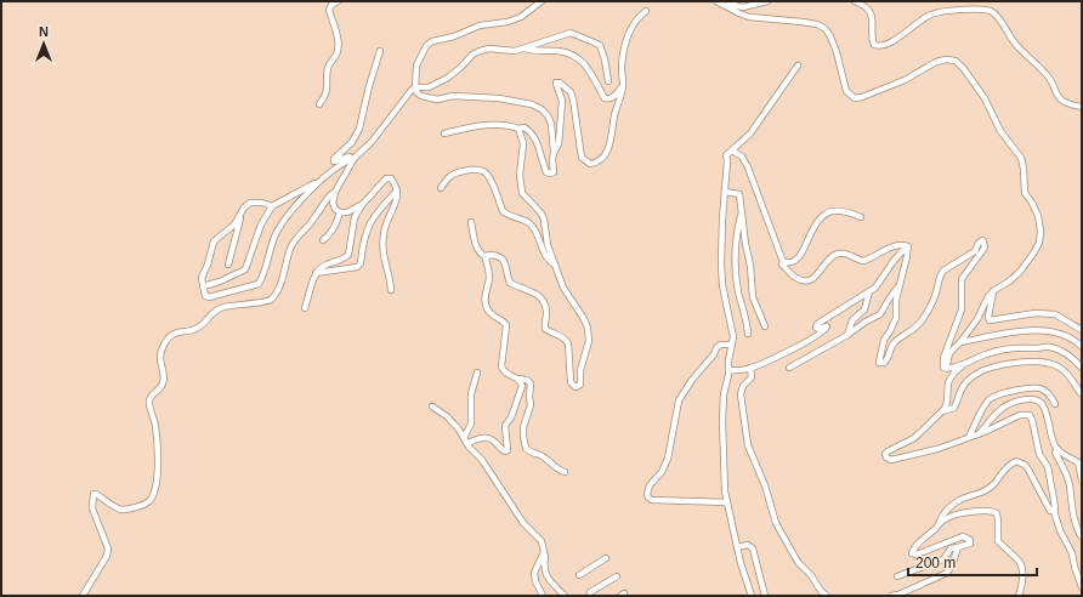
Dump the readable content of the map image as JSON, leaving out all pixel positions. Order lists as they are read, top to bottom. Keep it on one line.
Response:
{"scale_bar":"200 m","north":"top"}
